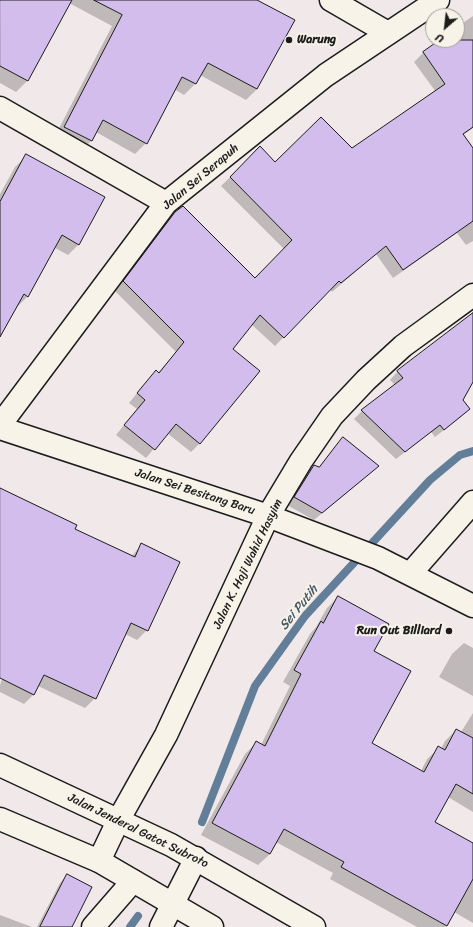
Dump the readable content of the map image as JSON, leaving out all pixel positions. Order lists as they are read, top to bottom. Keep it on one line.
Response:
{"streets":{"street":["Jalan Sei Serapuh","Jalan Sei Besitang Baru","Jalan K. Haji Wahid Hasyim","Jalan Jenderal Gatot Subroto"]},"crossings":[["Jalan Sei Besitang Baru","Jalan K. Haji Wahid Hasyim"],["Jalan K. Haji Wahid Hasyim","Jalan Jenderal Gatot Subroto"]],"water":["Sei Putih"],"places":["Warung","Run Out Billiard"],"north":"bottom left"}
